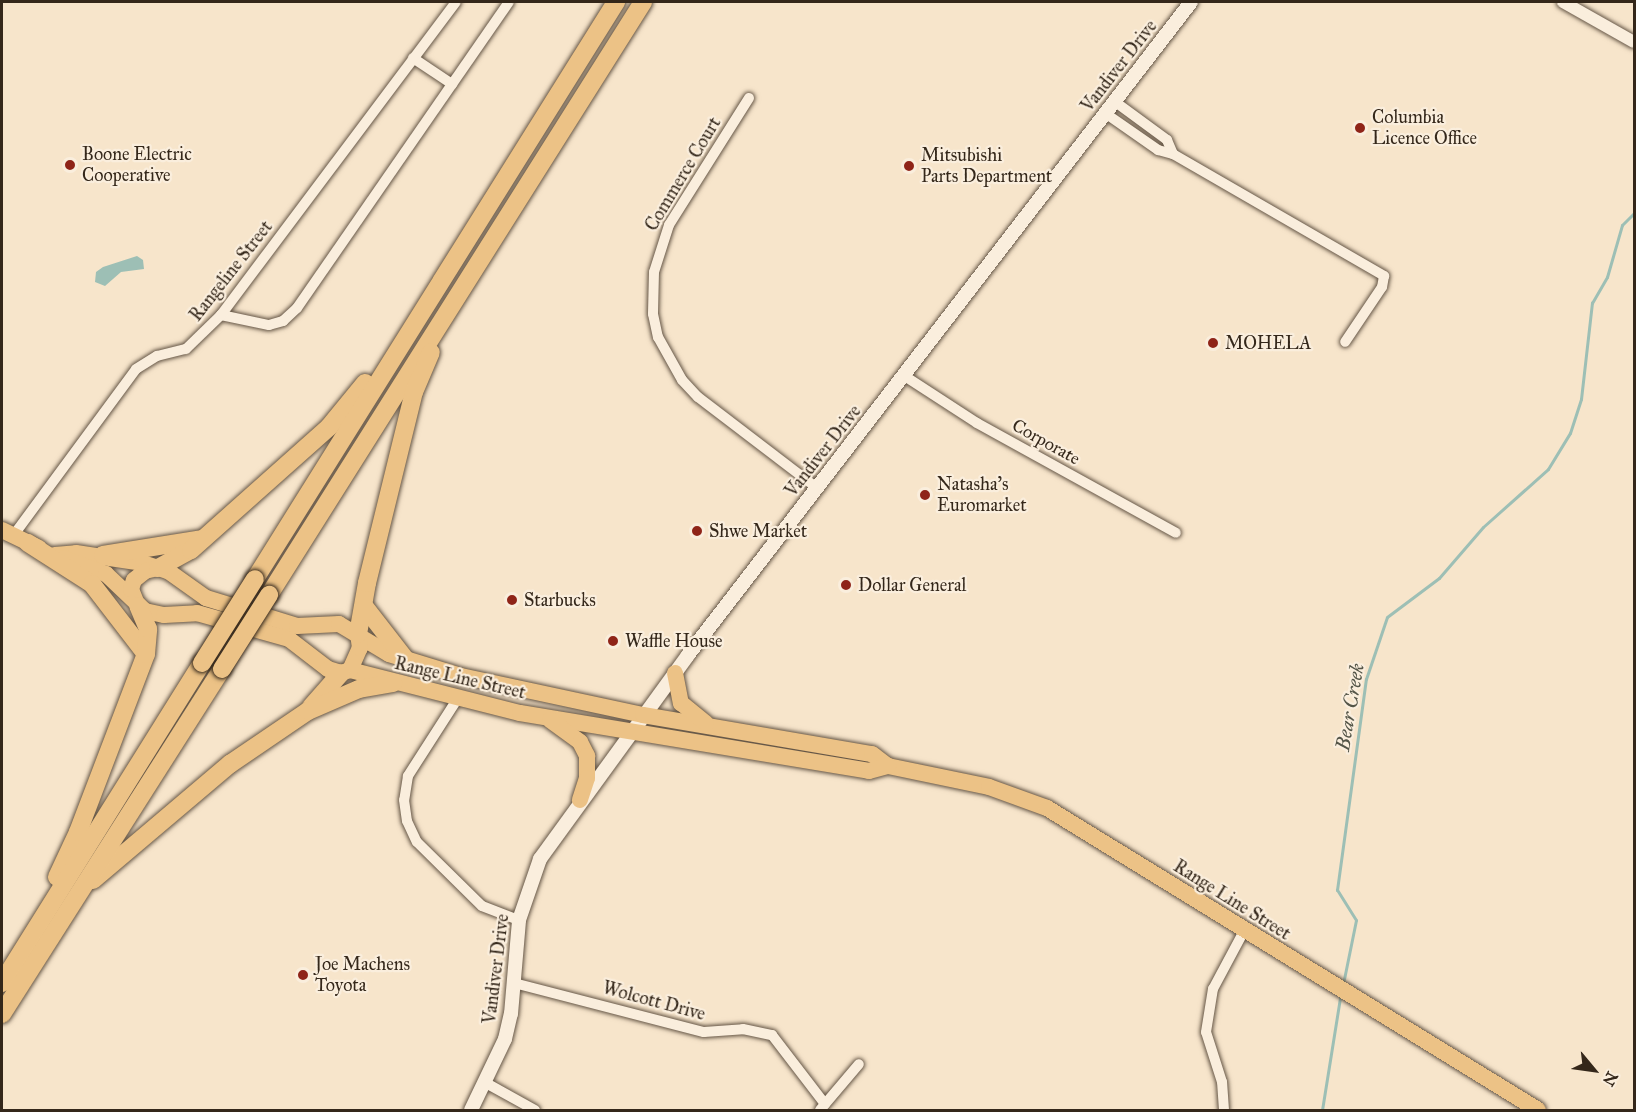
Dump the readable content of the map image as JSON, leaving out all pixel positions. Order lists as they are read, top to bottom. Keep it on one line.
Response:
{"streets":{"main road":["Vandiver Drive","Range Line Street"],"street":["Commerce Court","Rangeline Street","Corporate","Wolcott Drive"]},"crossings":[["Vandiver Drive","Commerce Court"],["Vandiver Drive","Corporate"],["Vandiver Drive","Range Line Street"],["Vandiver Drive","Wolcott Drive"],["Rangeline Street","Range Line Street"]],"water":["Bear Creek"],"places":["Columbia Licence Office","Boone Electric Cooperative","Mitsubishi Parts Department","MOHELA","Natasha's Euromarket","Shwe Market","Dollar General","Starbucks","Waffle House","Joe Machens Toyota"],"north":"bottom right"}
